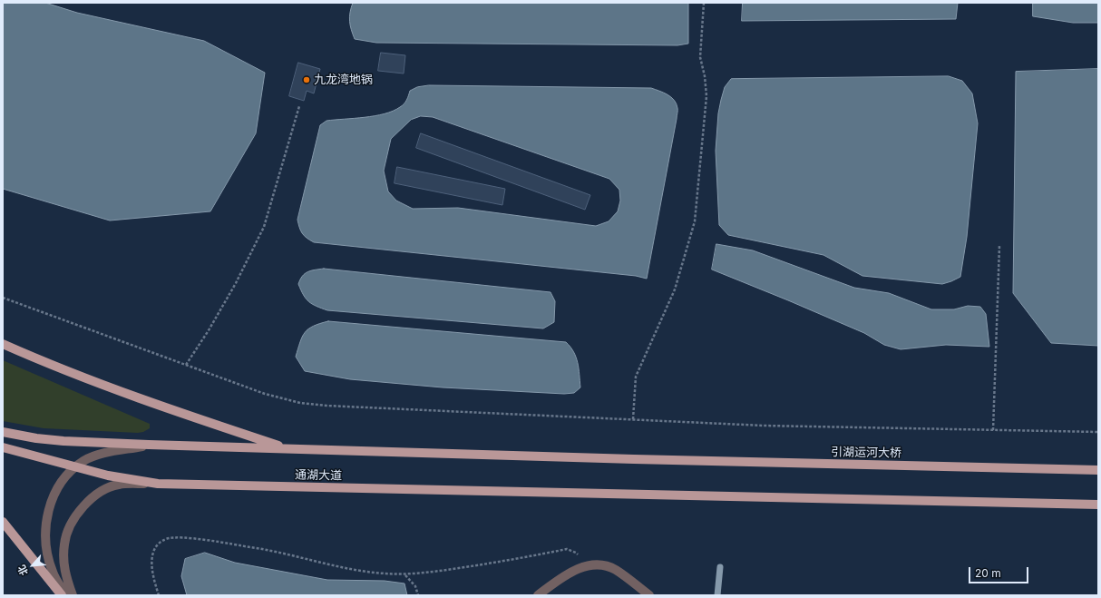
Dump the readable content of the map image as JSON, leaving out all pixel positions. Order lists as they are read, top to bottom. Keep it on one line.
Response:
{"streets":{"main road":["引湖运河大桥","通湖大道"]},"places":["九龙湾地锅"],"scale_bar":"20 m","north":"bottom left"}
